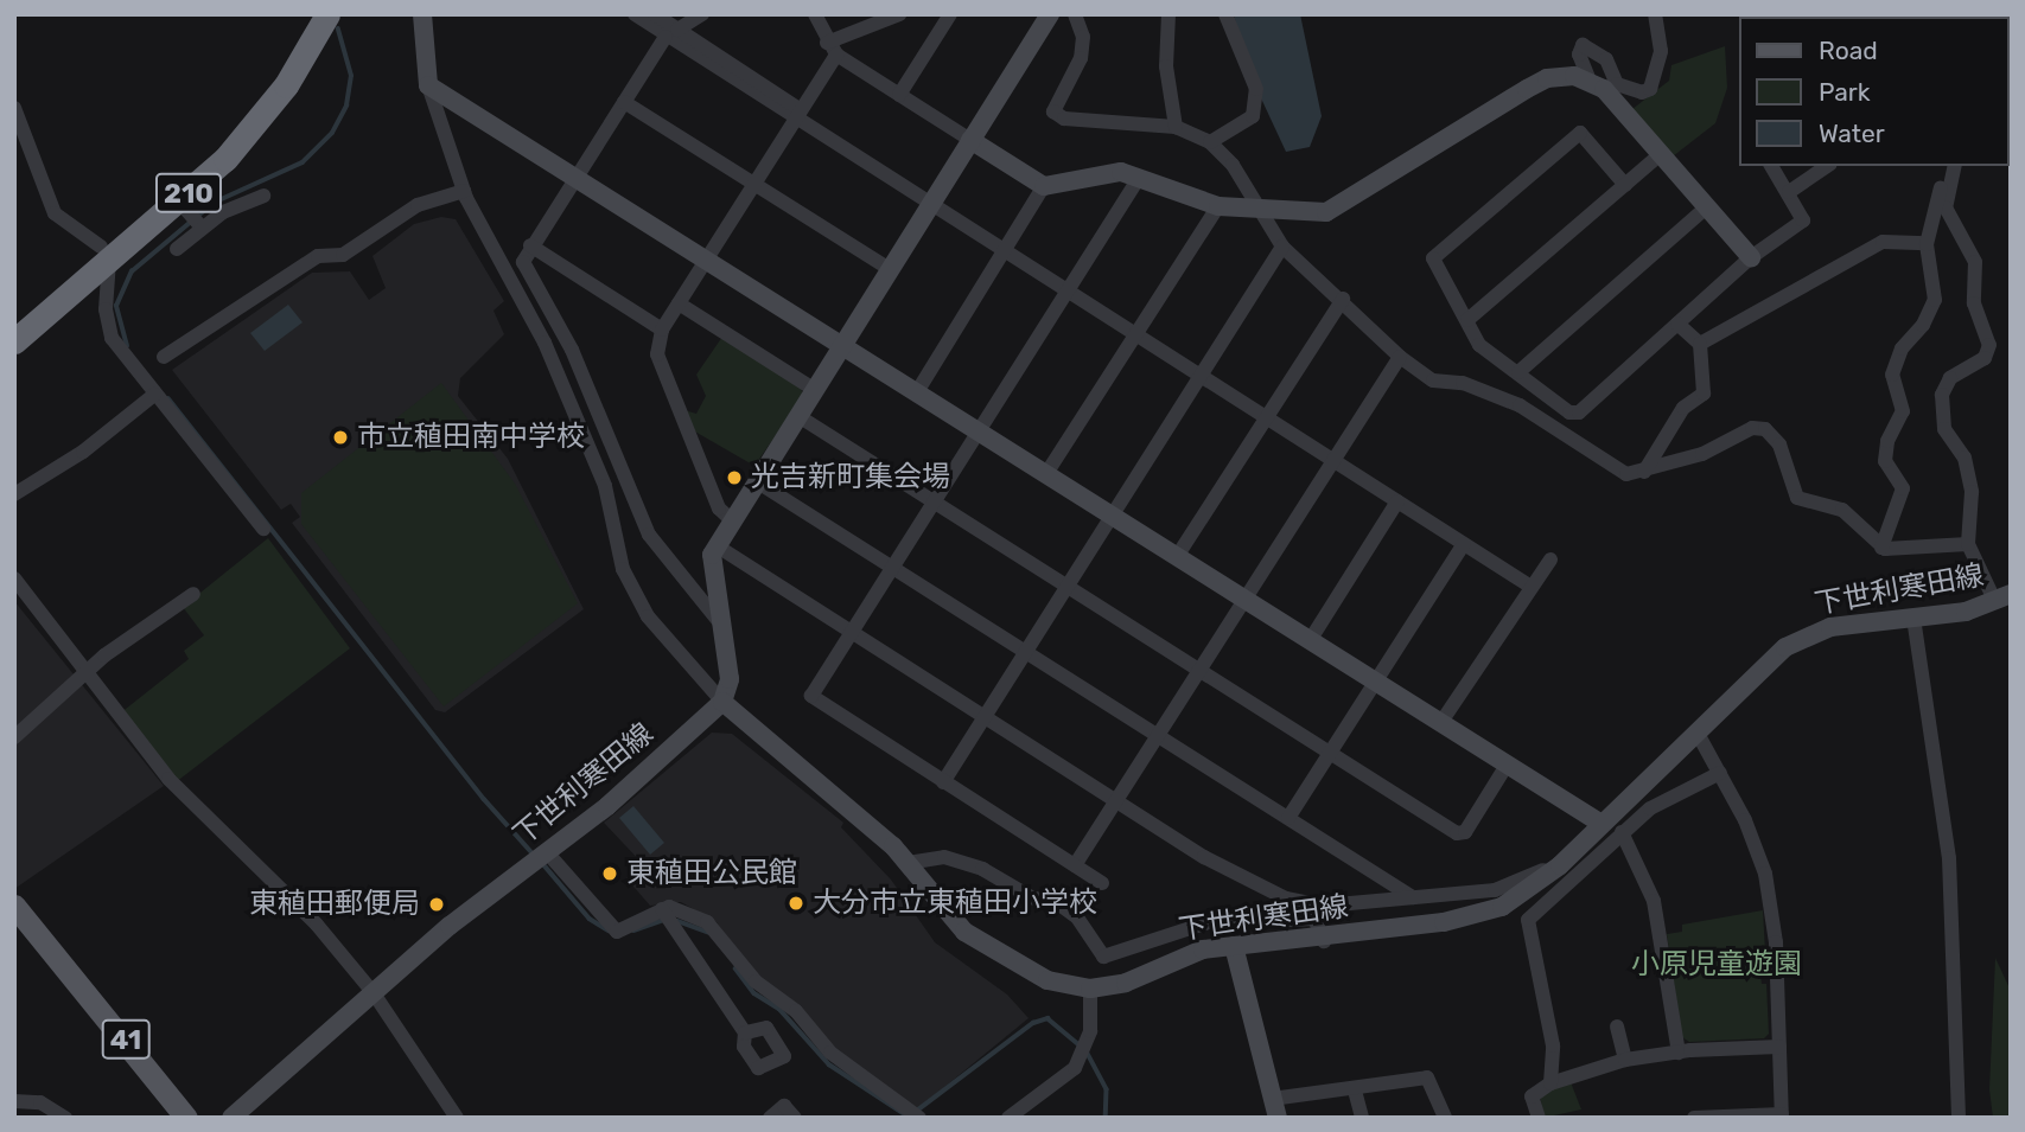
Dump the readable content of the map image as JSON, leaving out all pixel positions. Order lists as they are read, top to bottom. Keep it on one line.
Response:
{"streets":{"highway":["210"],"main road":["41"],"street":["下世利寒田線"]},"parks":["小原児童遊園"],"places":["市立稙田南中学校","光吉新町集会場","東稙田公民館","大分市立東稙田小学校","東稙田郵便局"],"legend":["Road","Park","Water"]}
